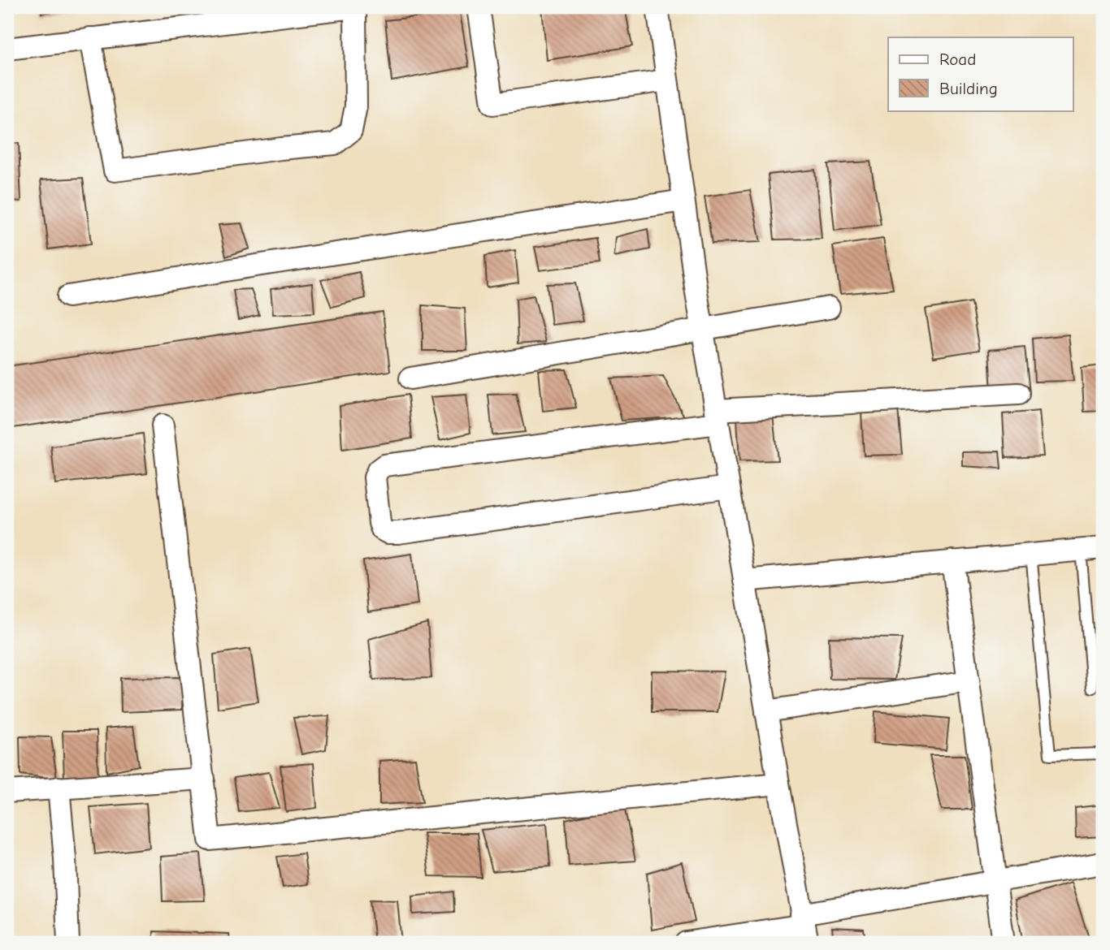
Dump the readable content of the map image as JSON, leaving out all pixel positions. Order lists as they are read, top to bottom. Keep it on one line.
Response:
{"legend":["Road","Building"]}
